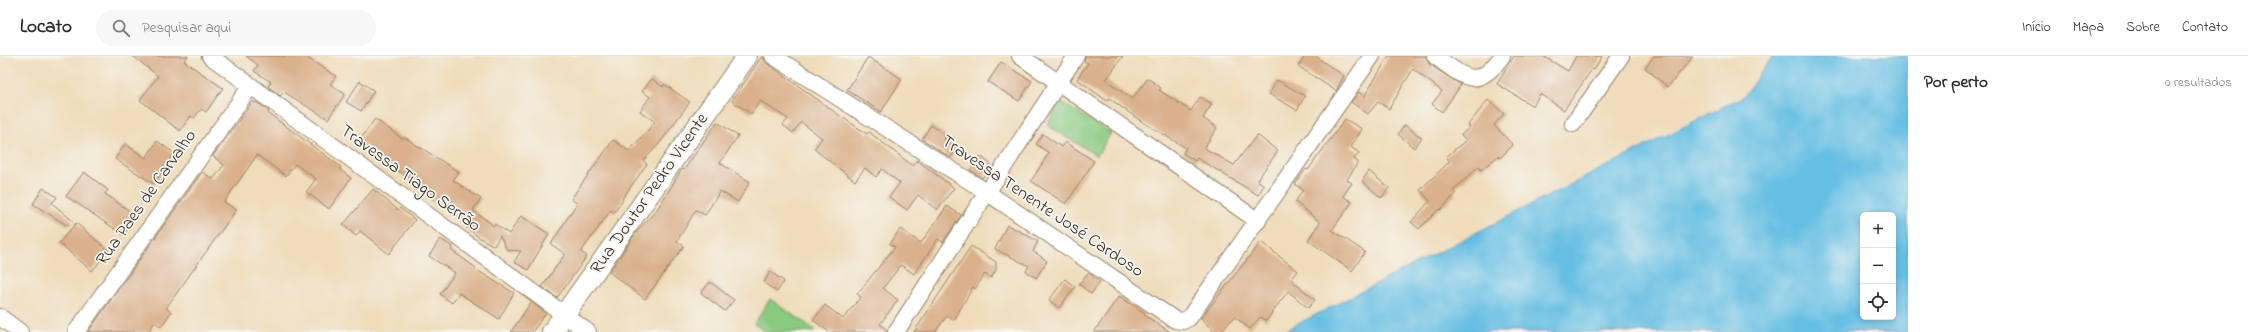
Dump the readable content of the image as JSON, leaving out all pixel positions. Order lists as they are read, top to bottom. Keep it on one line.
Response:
{"streets":{"street":["Travessa Tiago Serrão","Rua Doutor Pedro Vicente","Rua Paes de Carvalho","Travessa Tenente José Cardoso"]},"crossings":[["Travessa Tiago Serrão","Rua Doutor Pedro Vicente"],["Travessa Tiago Serrão","Rua Paes de Carvalho"]],"page":{"header":"Locato","search":"Pesquisar aqui","nav":["Início","Mapa","Sobre","Contato"],"heading":["Por perto","0 resultados"],"map_buttons":["+","−"]}}
